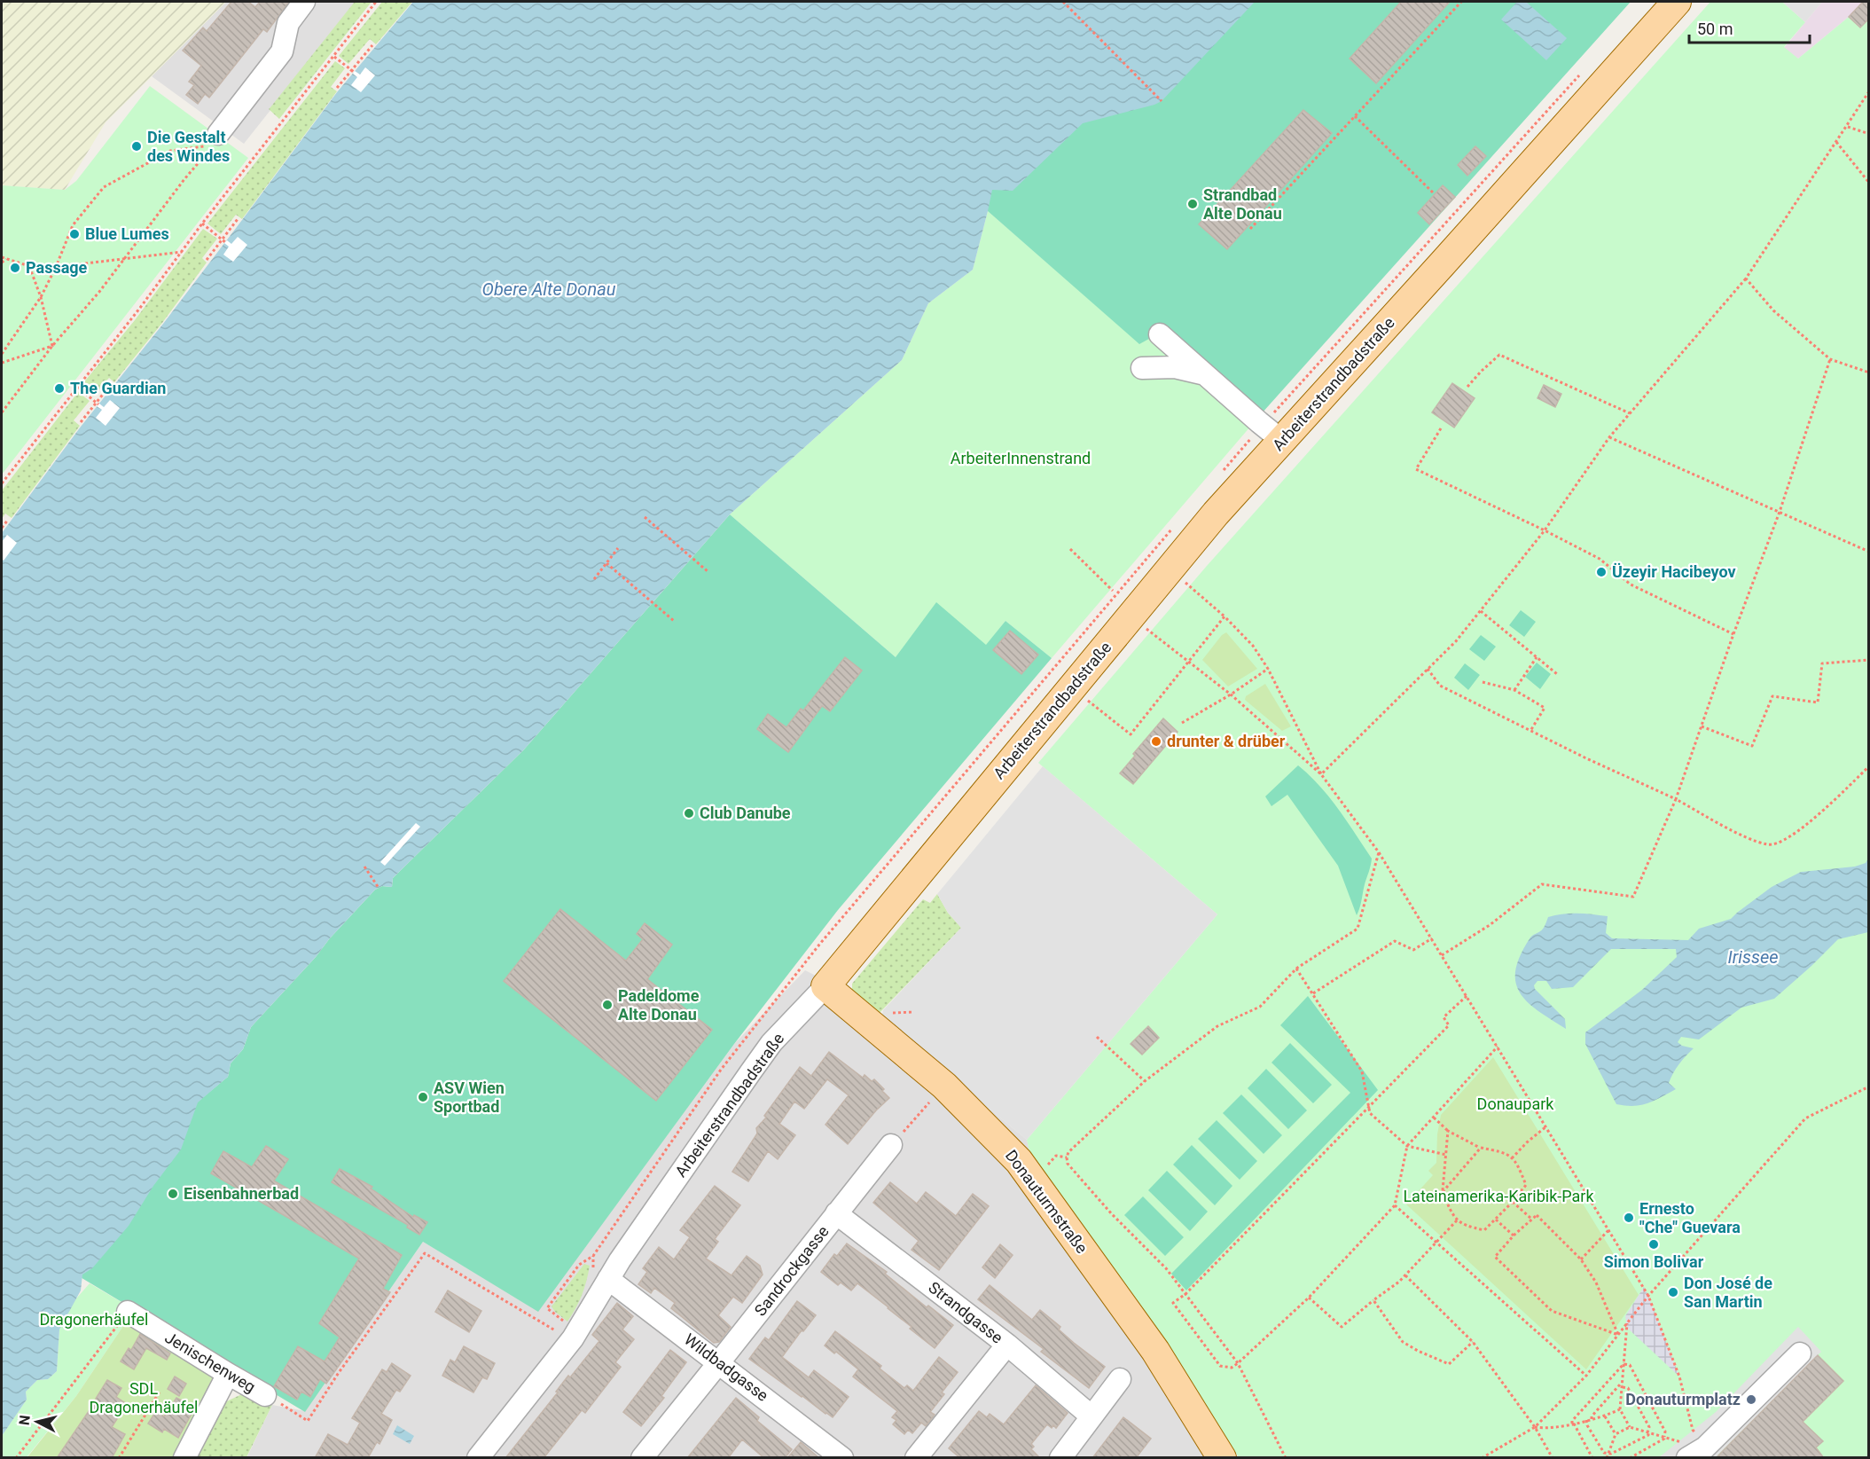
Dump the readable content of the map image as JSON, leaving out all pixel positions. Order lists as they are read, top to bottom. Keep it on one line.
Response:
{"streets":{"main road":["Arbeiterstrandbadstraße","Donauturmstraße"],"street":["Sandrockgasse","Strandgasse","Jenischenweg","Wildbadgasse"]},"crossings":[["Arbeiterstrandbadstraße","Donauturmstraße"],["Arbeiterstrandbadstraße","Wildbadgasse"],["Sandrockgasse","Strandgasse"],["Sandrockgasse","Wildbadgasse"]],"water":["Obere Alte Donau","Irissee"],"parks":["ArbeiterInnenstrand","Donaupark","Lateinamerika-Karibik-Park","Dragonerhäufel","SDL Dragonerhäufel"],"places":["Die Gestalt des Windes","Strandbad Alte Donau","Blue Lumes","Passage","The Guardian","Üzeyir Hacibeyov","drunter & drüber","Club Danube","Padeldome Alte Donau","ASV Wien Sportbad","Eisenbahnerbad","Ernesto \"Che\" Guevara","Simon Bolivar","Don José de San Martin","Donauturmplatz"],"scale_bar":"50 m","north":"left"}
